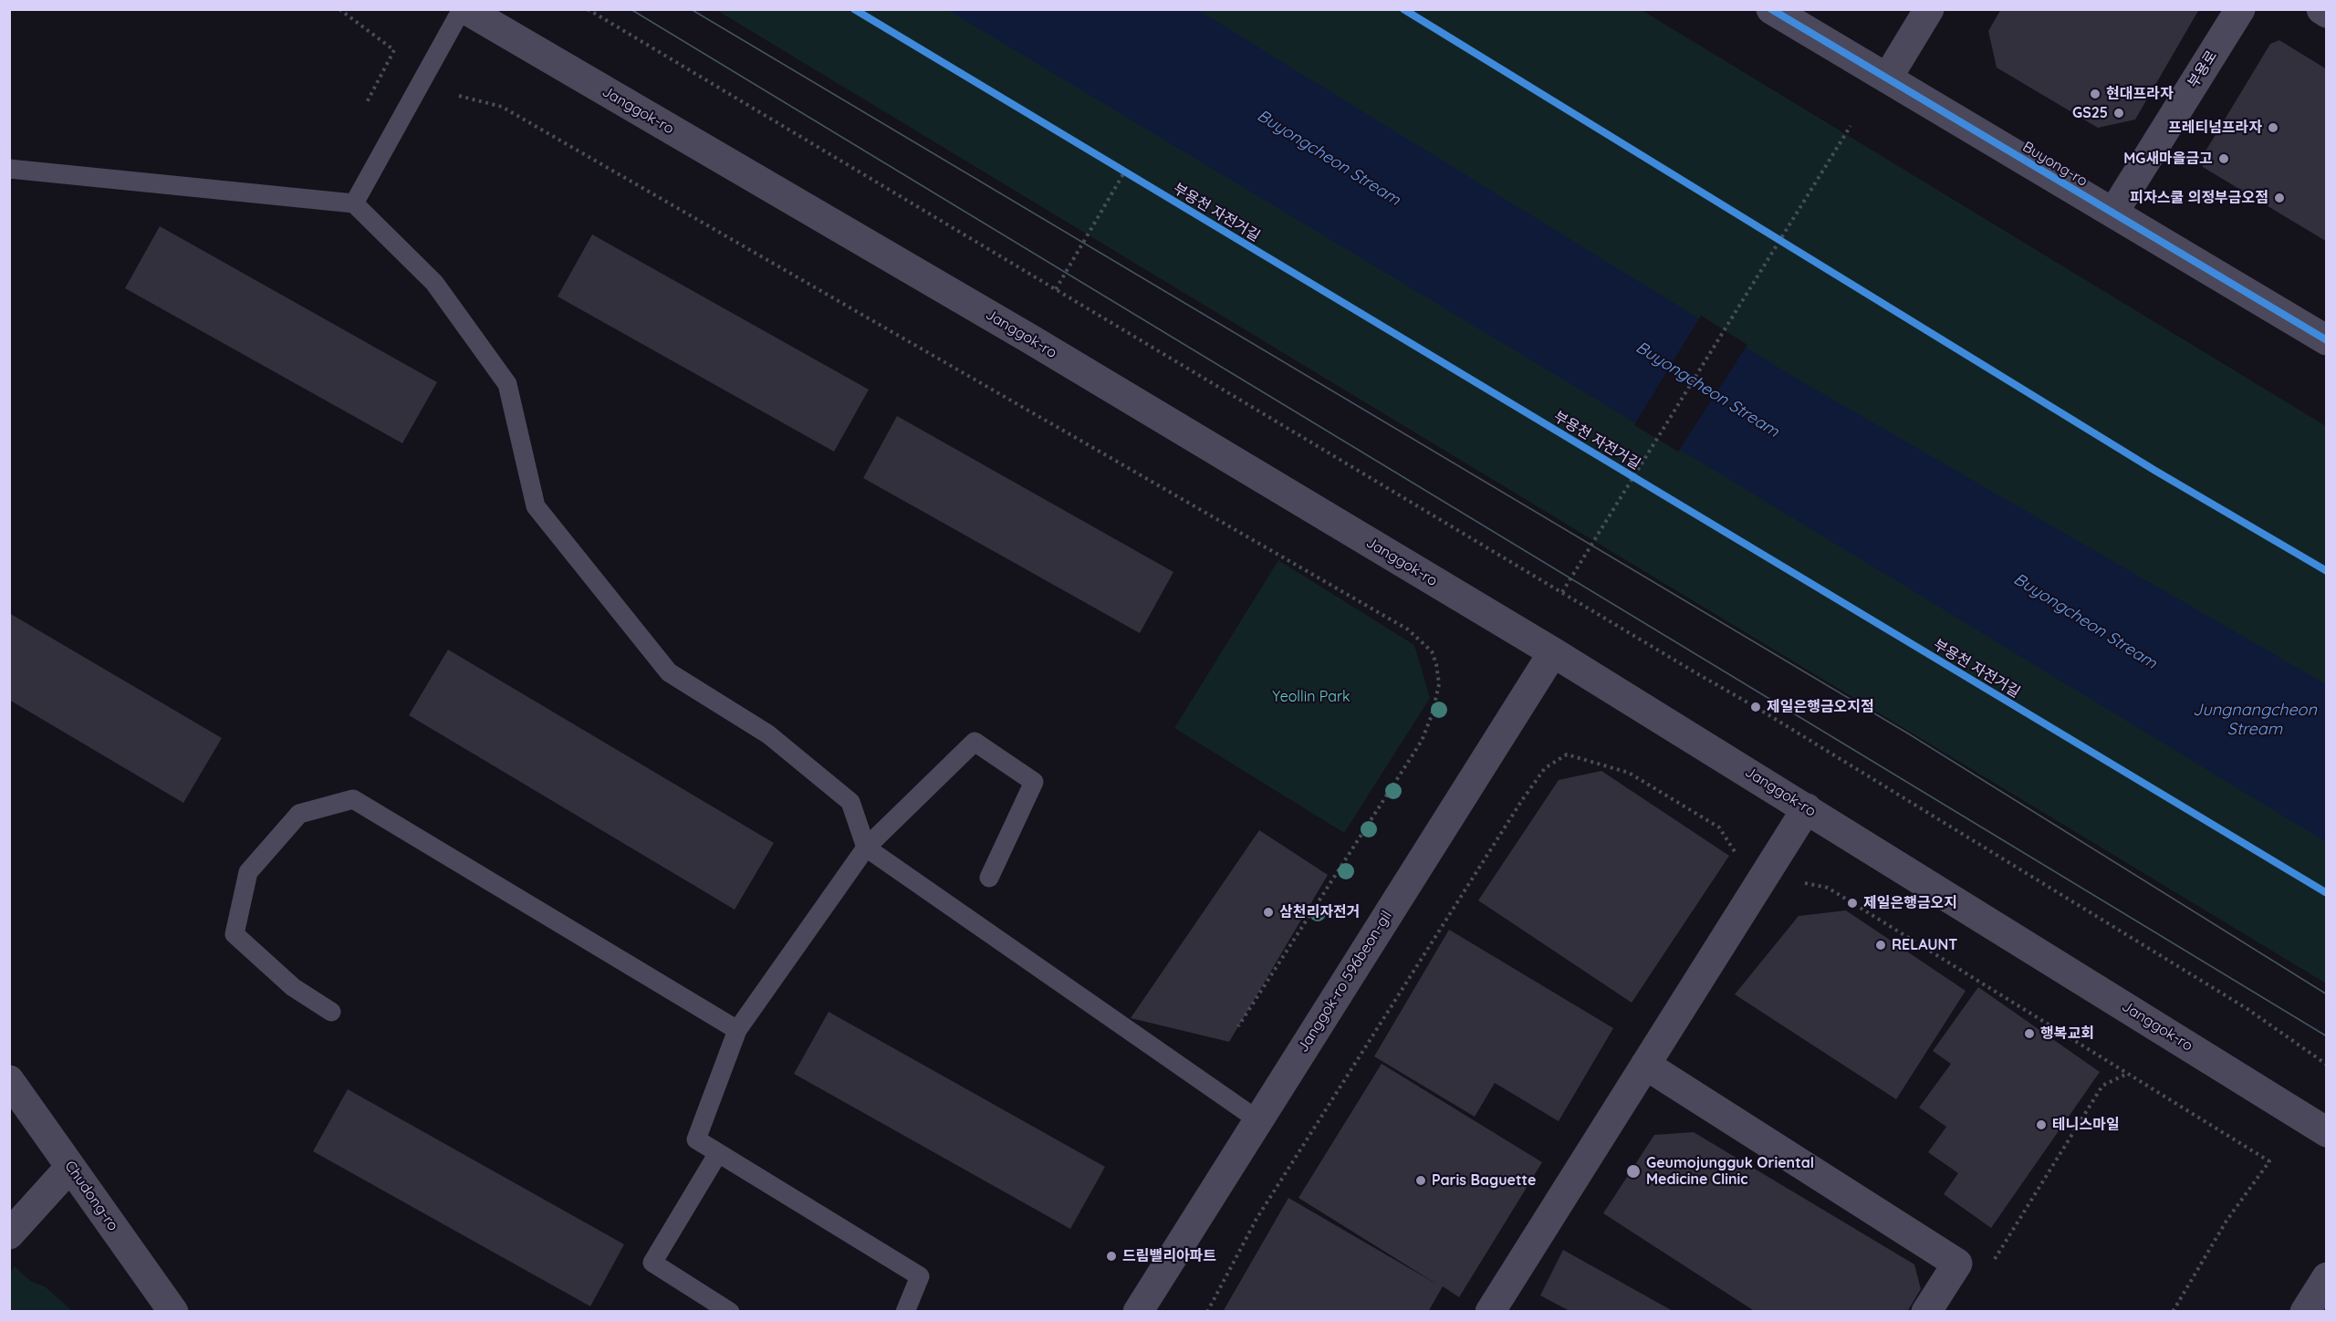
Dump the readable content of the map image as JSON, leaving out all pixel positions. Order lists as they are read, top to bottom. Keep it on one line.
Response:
{"streets":{"street":["부용로","Janggok-ro","Buyong-ro","Janggok-ro 596beon-gil","Chudong-ro"],"cycle path":["부용천 자전거길"]},"crossings":[["부용로","Buyong-ro"],["Janggok-ro","Janggok-ro 596beon-gil"]],"water":["Buyongcheon Stream","Jungnangcheon Stream"],"parks":["Yeollin Park"],"places":["현대프라자","GS25","프레티넘프라자","MG새마을금고","피자스쿨 의정부금오점","제일은행금오지점","제일은행금오지","삼천리자전거","RELAUNT","행복교회","테니스마일","Geumojungguk Oriental Medicine Clinic","Paris Baguette","드림밸리아파트"]}
